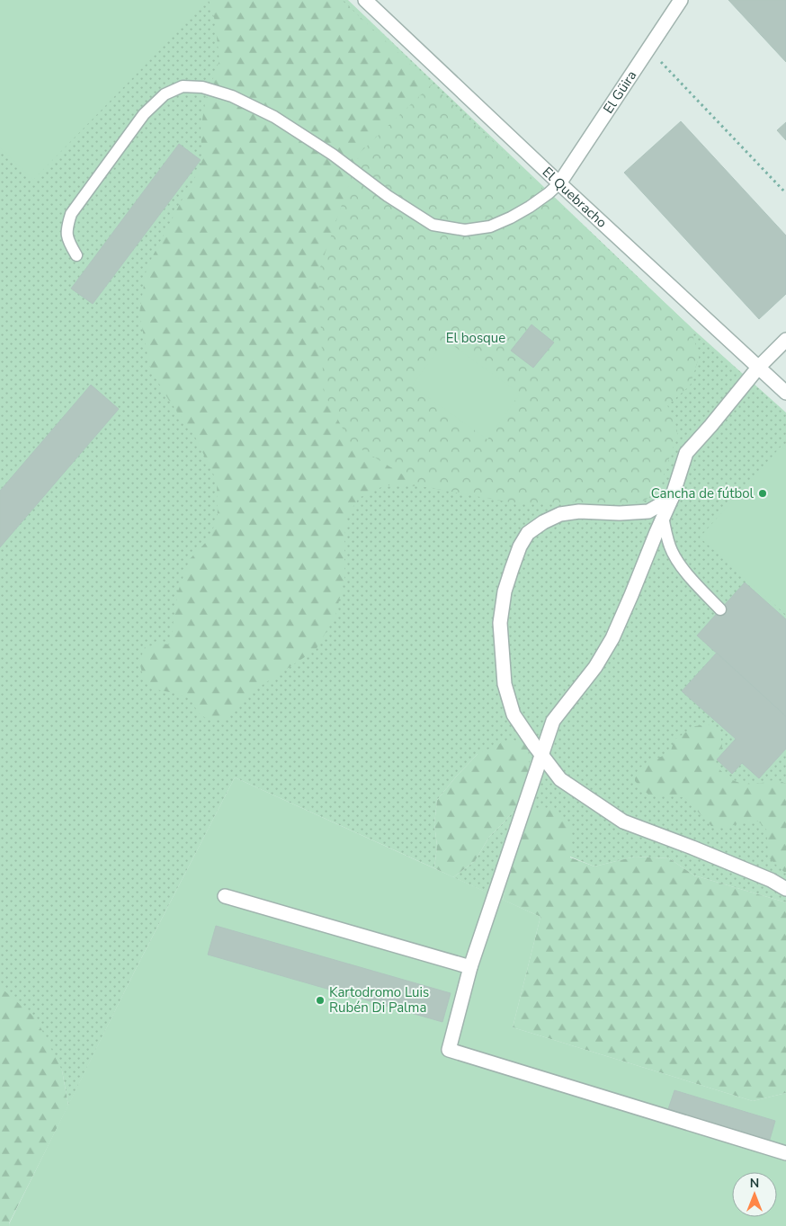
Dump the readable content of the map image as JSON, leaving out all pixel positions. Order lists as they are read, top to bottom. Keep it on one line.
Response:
{"streets":{"street":["El Güira","El Quebracho"]},"crossings":[["El Güira","El Quebracho"]],"parks":["El bosque"],"places":["Cancha de fútbol","Kartodromo Luis Rubén Di Palma"],"north":"top"}
